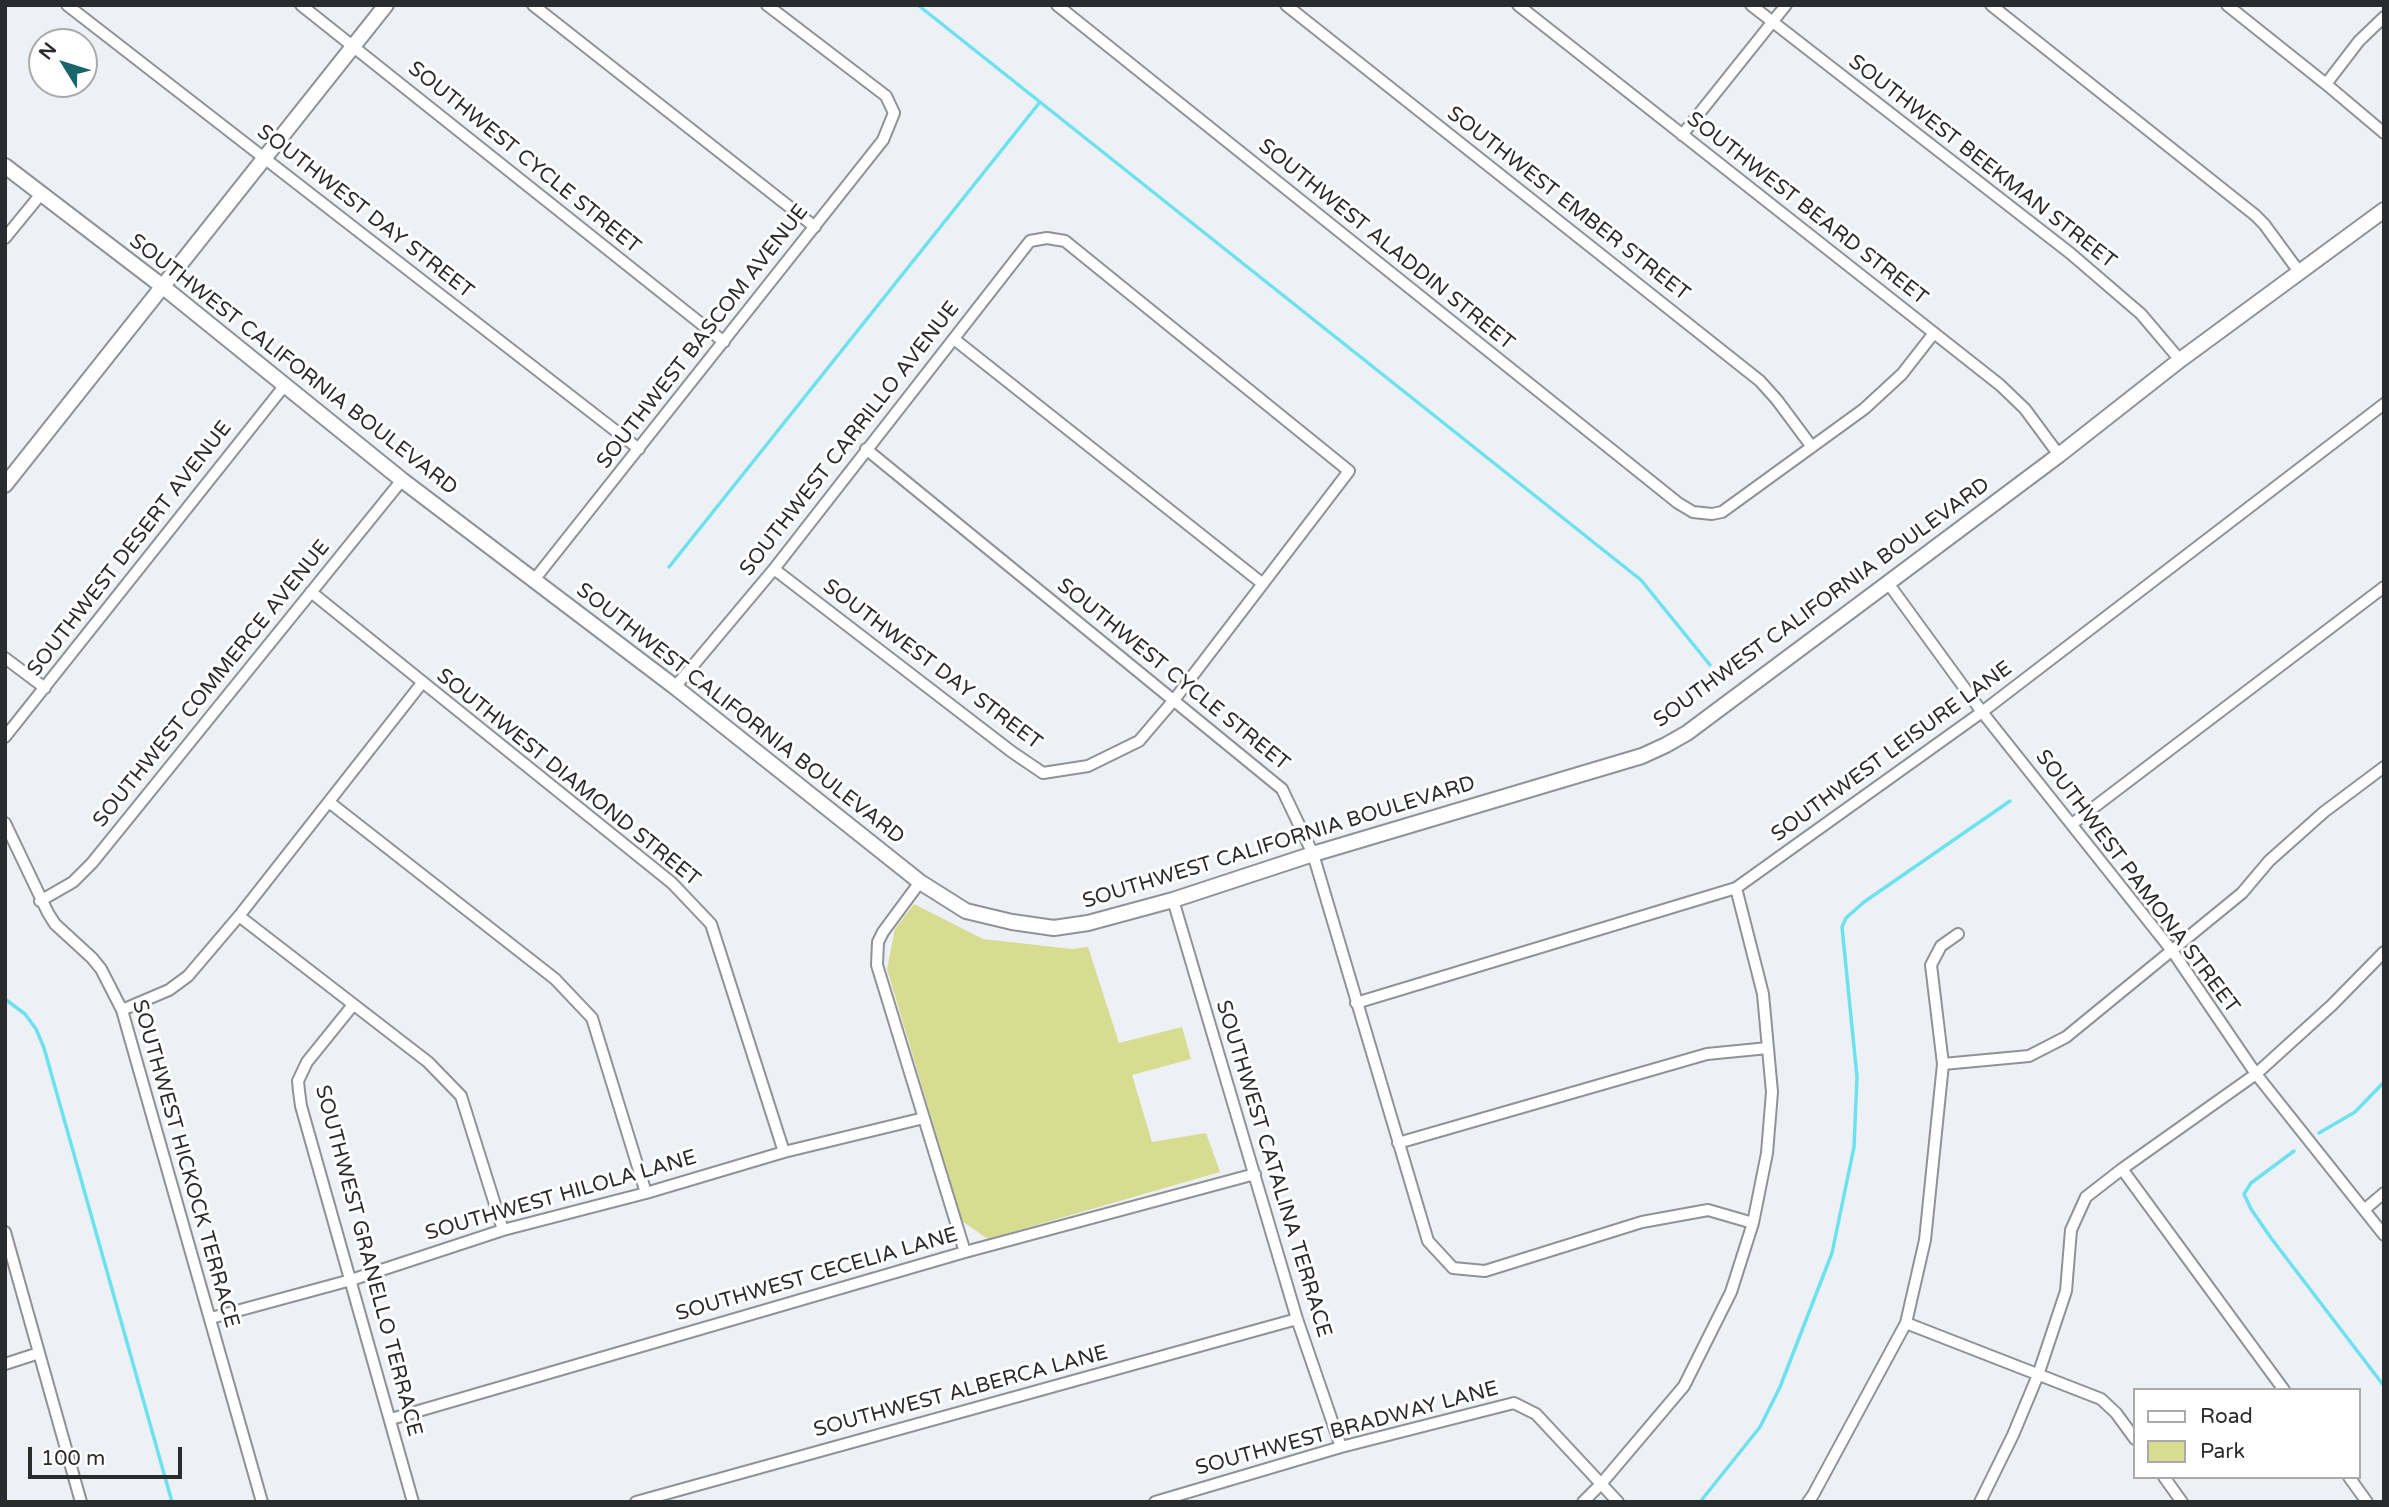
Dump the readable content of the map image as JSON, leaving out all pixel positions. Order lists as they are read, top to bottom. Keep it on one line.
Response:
{"streets":{"street":["SOUTHWEST CYCLE STREET","SOUTHWEST BEEKMAN STREET","SOUTHWEST EMBER STREET","SOUTHWEST BEARD STREET","SOUTHWEST DAY STREET","SOUTHWEST ALADDIN STREET","SOUTHWEST BASCOM AVENUE","SOUTHWEST CALIFORNIA BOULEVARD","SOUTHWEST CARRILLO AVENUE","SOUTHWEST DESERT AVENUE","SOUTHWEST COMMERCE AVENUE","SOUTHWEST LEISURE LANE","SOUTHWEST DIAMOND STREET","SOUTHWEST PAMONA STREET","SOUTHWEST HICKOCK TERRACE","SOUTHWEST CATALINA TERRACE","SOUTHWEST HILOLA LANE","SOUTHWEST GRANELLO TERRACE","SOUTHWEST CECELIA LANE","SOUTHWEST ALBERCA LANE","SOUTHWEST BRADWAY LANE"]},"crossings":[["SOUTHWEST CYCLE STREET","SOUTHWEST DAY STREET"],["SOUTHWEST CYCLE STREET","SOUTHWEST BASCOM AVENUE"],["SOUTHWEST CYCLE STREET","SOUTHWEST CALIFORNIA BOULEVARD"],["SOUTHWEST CYCLE STREET","SOUTHWEST CARRILLO AVENUE"],["SOUTHWEST CYCLE STREET","SOUTHWEST LEISURE LANE"],["SOUTHWEST BEEKMAN STREET","SOUTHWEST CALIFORNIA BOULEVARD"],["SOUTHWEST EMBER STREET","SOUTHWEST ALADDIN STREET"],["SOUTHWEST BEARD STREET","SOUTHWEST CALIFORNIA BOULEVARD"],["SOUTHWEST DAY STREET","SOUTHWEST BASCOM AVENUE"],["SOUTHWEST DAY STREET","SOUTHWEST CARRILLO AVENUE"],["SOUTHWEST BASCOM AVENUE","SOUTHWEST CALIFORNIA BOULEVARD"],["SOUTHWEST CALIFORNIA BOULEVARD","SOUTHWEST CARRILLO AVENUE"],["SOUTHWEST CALIFORNIA BOULEVARD","SOUTHWEST DESERT AVENUE"],["SOUTHWEST CALIFORNIA BOULEVARD","SOUTHWEST COMMERCE AVENUE"],["SOUTHWEST CALIFORNIA BOULEVARD","SOUTHWEST PAMONA STREET"],["SOUTHWEST CALIFORNIA BOULEVARD","SOUTHWEST CATALINA TERRACE"],["SOUTHWEST COMMERCE AVENUE","SOUTHWEST DIAMOND STREET"],["SOUTHWEST COMMERCE AVENUE","SOUTHWEST HICKOCK TERRACE"],["SOUTHWEST LEISURE LANE","SOUTHWEST PAMONA STREET"],["SOUTHWEST DIAMOND STREET","SOUTHWEST HILOLA LANE"],["SOUTHWEST HICKOCK TERRACE","SOUTHWEST HILOLA LANE"],["SOUTHWEST CATALINA TERRACE","SOUTHWEST CECELIA LANE"],["SOUTHWEST CATALINA TERRACE","SOUTHWEST ALBERCA LANE"],["SOUTHWEST CATALINA TERRACE","SOUTHWEST BRADWAY LANE"],["SOUTHWEST HILOLA LANE","SOUTHWEST GRANELLO TERRACE"],["SOUTHWEST GRANELLO TERRACE","SOUTHWEST CECELIA LANE"]],"legend":["Road","Park"],"scale_bar":"100 m","north":"top left"}
